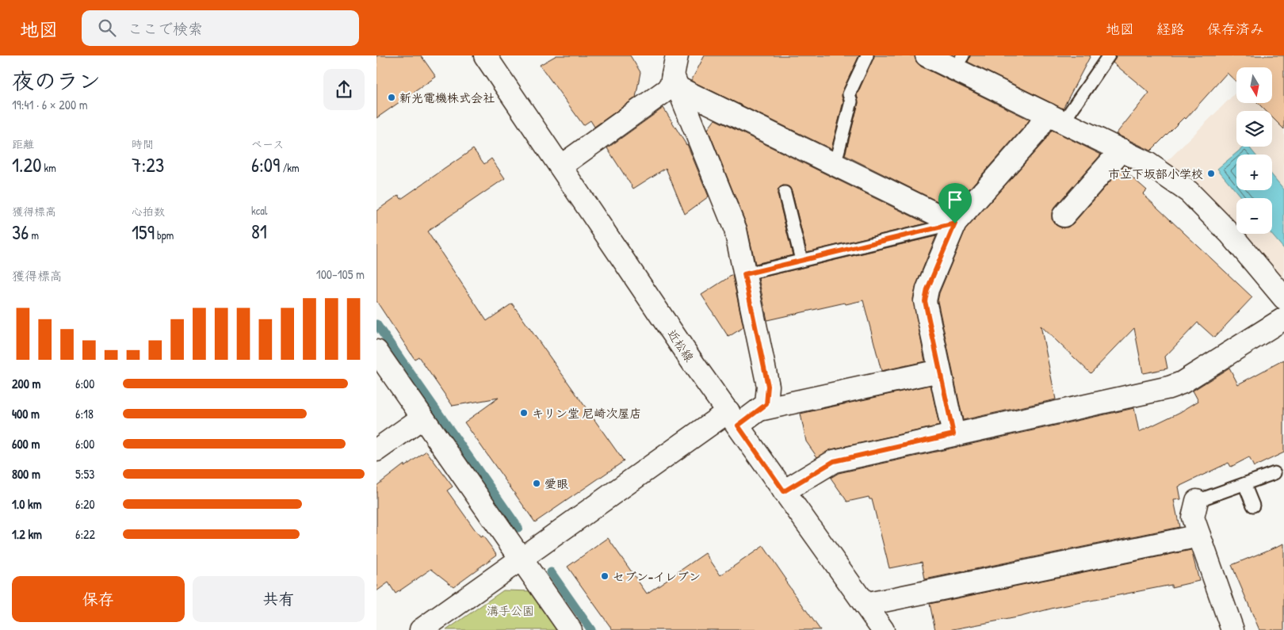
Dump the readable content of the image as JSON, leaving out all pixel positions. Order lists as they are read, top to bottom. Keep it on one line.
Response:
{"streets":{"street":["近松線"]},"parks":["溝手公園"],"places":["新光電機株式会社","市立下坂部小学校","キリン堂 尼崎次屋店","愛眼","セブン-イレブン"],"north":"bottom","page":{"header":"地図","search":"ここで検索","nav":["地図","経路","保存済み"],"heading":["夜のラン","19:41 · 6 × 200 m"],"map_buttons":["+","−"],"stats":[["距離","1.20 km"],["時間","7:23"],["ペース","6:09 /km"],["獲得標高","36 m"],["心拍数","159 bpm"],["kcal","81"]],"chart":["獲得標高","100–105 m"],"list":[{"name":"200 m","note":"6:00"},{"name":"400 m","note":"6:18"},{"name":"600 m","note":"6:00"},{"name":"800 m","note":"5:53"},{"name":"1.0 km","note":"6:20"},{"name":"1.2 km","note":"6:22"}],"buttons":["保存","共有"]}}
